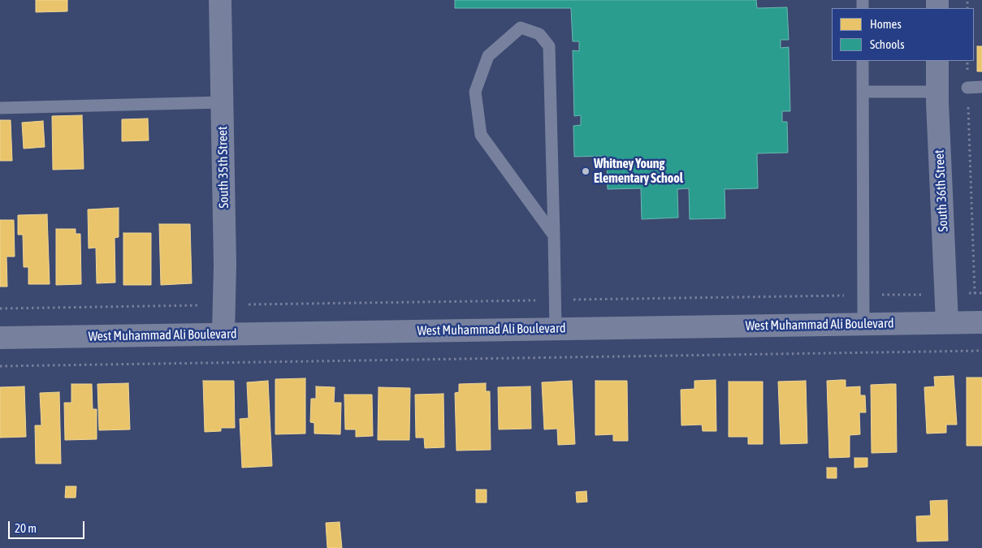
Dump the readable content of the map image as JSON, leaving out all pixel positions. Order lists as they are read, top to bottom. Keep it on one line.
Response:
{"streets":{"street":["South 35th Street","South 36th Street","West Muhammad Ali Boulevard"]},"crossings":[["South 35th Street","West Muhammad Ali Boulevard"],["South 36th Street","West Muhammad Ali Boulevard"]],"places":["Whitney Young Elementary School"],"legend":["Homes","Schools"],"scale_bar":"20 m"}
